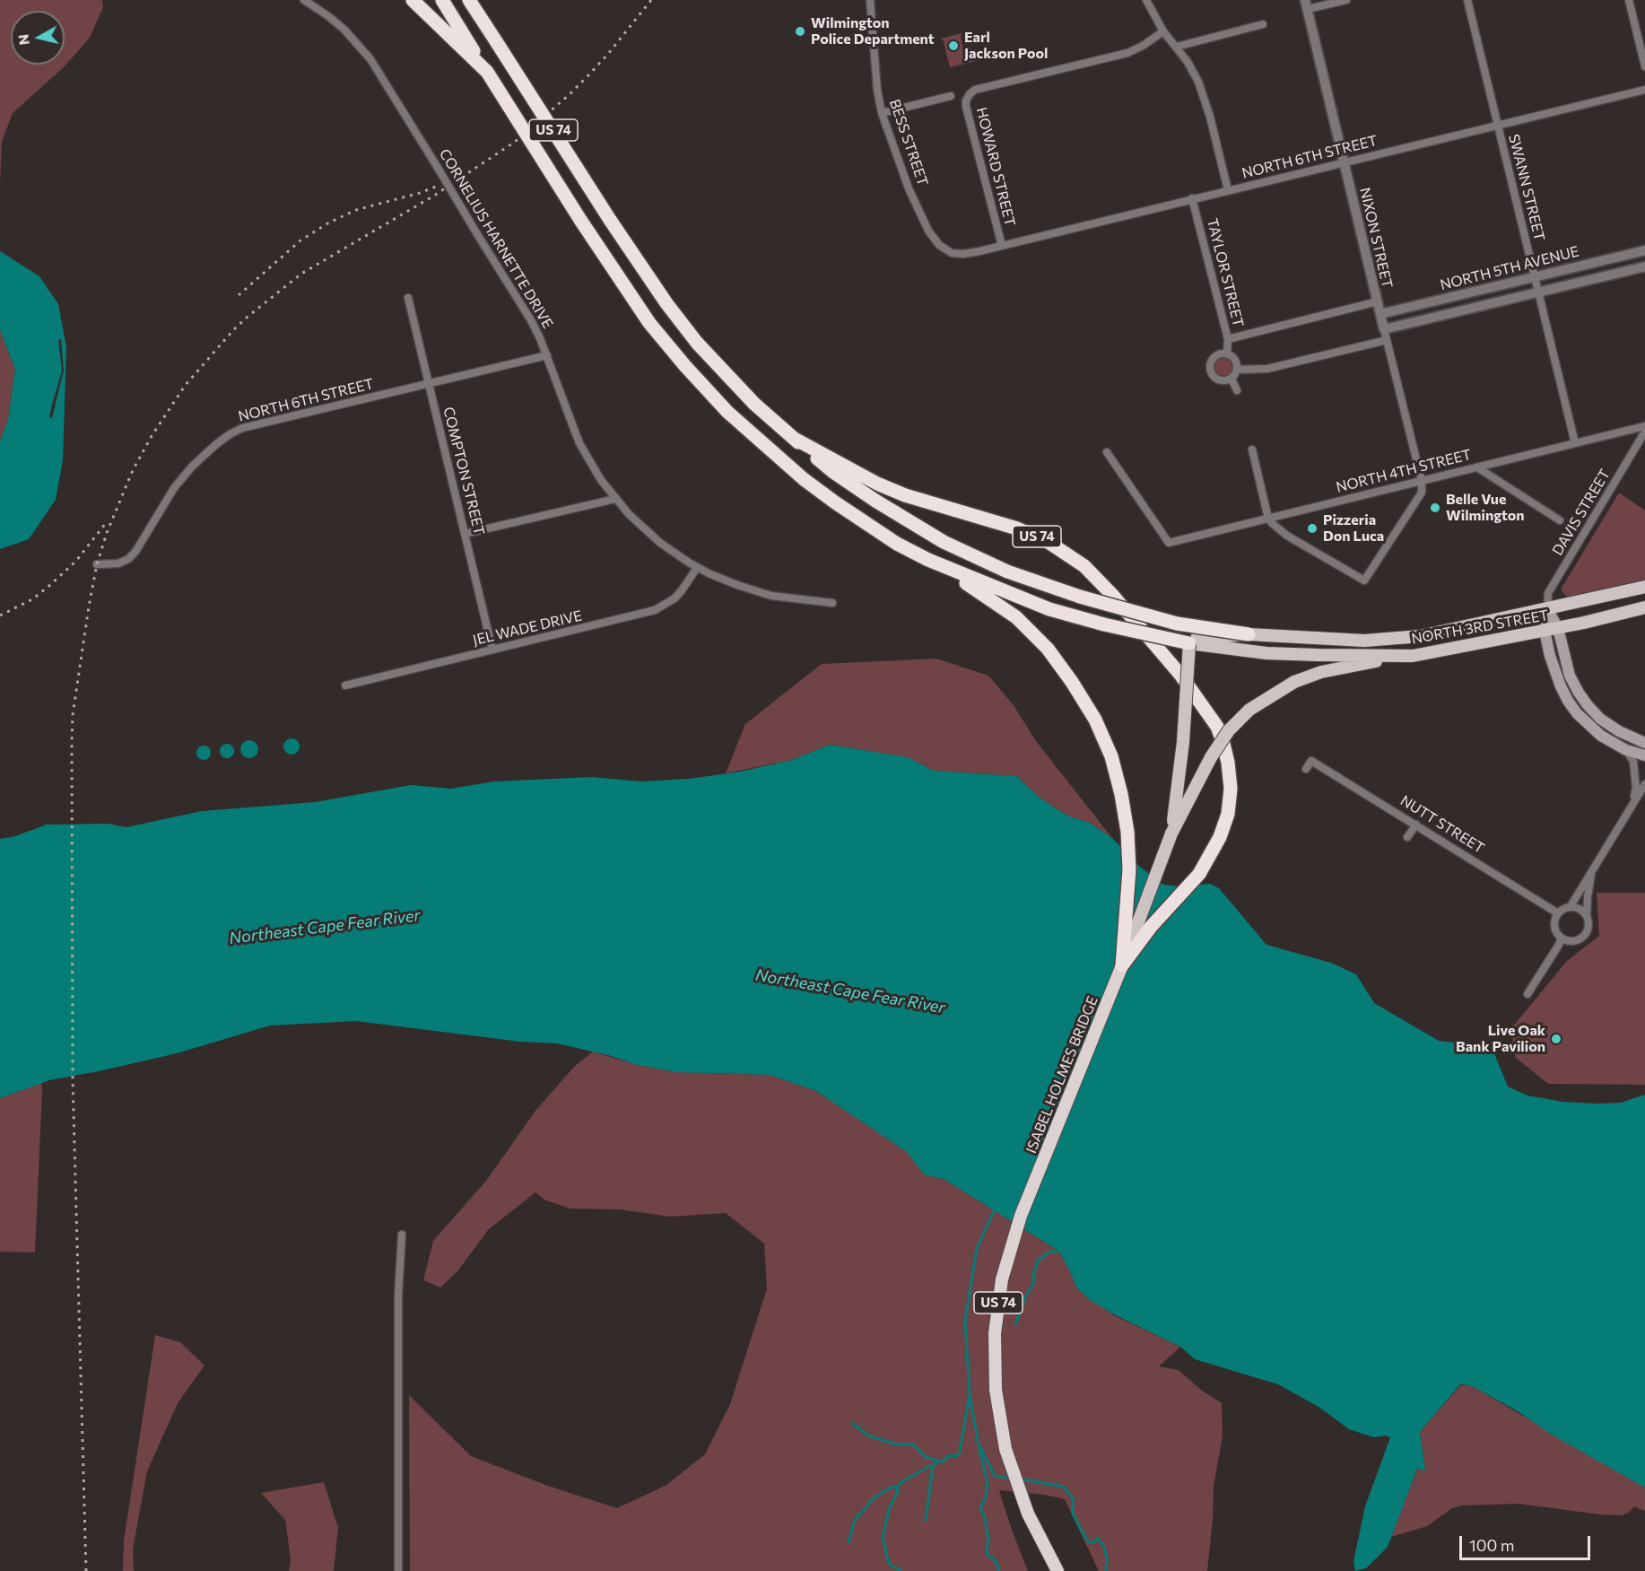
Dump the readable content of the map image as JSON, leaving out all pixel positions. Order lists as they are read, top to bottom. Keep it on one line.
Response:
{"streets":{"highway":["US 74","ISABEL HOLMES BRIDGE"],"main road":["NORTH 3RD STREET"],"street":["BESS STREET","NORTH 6TH STREET","HOWARD STREET","SWANN STREET","NIXON STREET","CORNELIUS HARNETTE DRIVE","NORTH 5TH AVENUE","TAYLOR STREET","COMPTON STREET","NORTH 4TH STREET","DAVIS STREET","JEL WADE DRIVE","NUTT STREET"]},"crossings":[["US 74","ISABEL HOLMES BRIDGE"],["BESS STREET","NORTH 6TH STREET"],["NORTH 6TH STREET","HOWARD STREET"],["NORTH 6TH STREET","SWANN STREET"],["NORTH 6TH STREET","NIXON STREET"],["NORTH 6TH STREET","CORNELIUS HARNETTE DRIVE"],["NORTH 6TH STREET","TAYLOR STREET"],["NORTH 6TH STREET","COMPTON STREET"],["SWANN STREET","NORTH 5TH AVENUE"],["SWANN STREET","NORTH 4TH STREET"],["NIXON STREET","NORTH 5TH AVENUE"],["NIXON STREET","NORTH 4TH STREET"],["CORNELIUS HARNETTE DRIVE","JEL WADE DRIVE"],["COMPTON STREET","JEL WADE DRIVE"],["DAVIS STREET","NORTH 3RD STREET"],["NORTH 3RD STREET","ISABEL HOLMES BRIDGE"]],"water":["Northeast Cape Fear River"],"places":["Wilmington Police Department","Earl Jackson Pool","Belle Vue Wilmington","Pizzeria Don Luca","Live Oak Bank Pavilion"],"scale_bar":"100 m","north":"left"}
